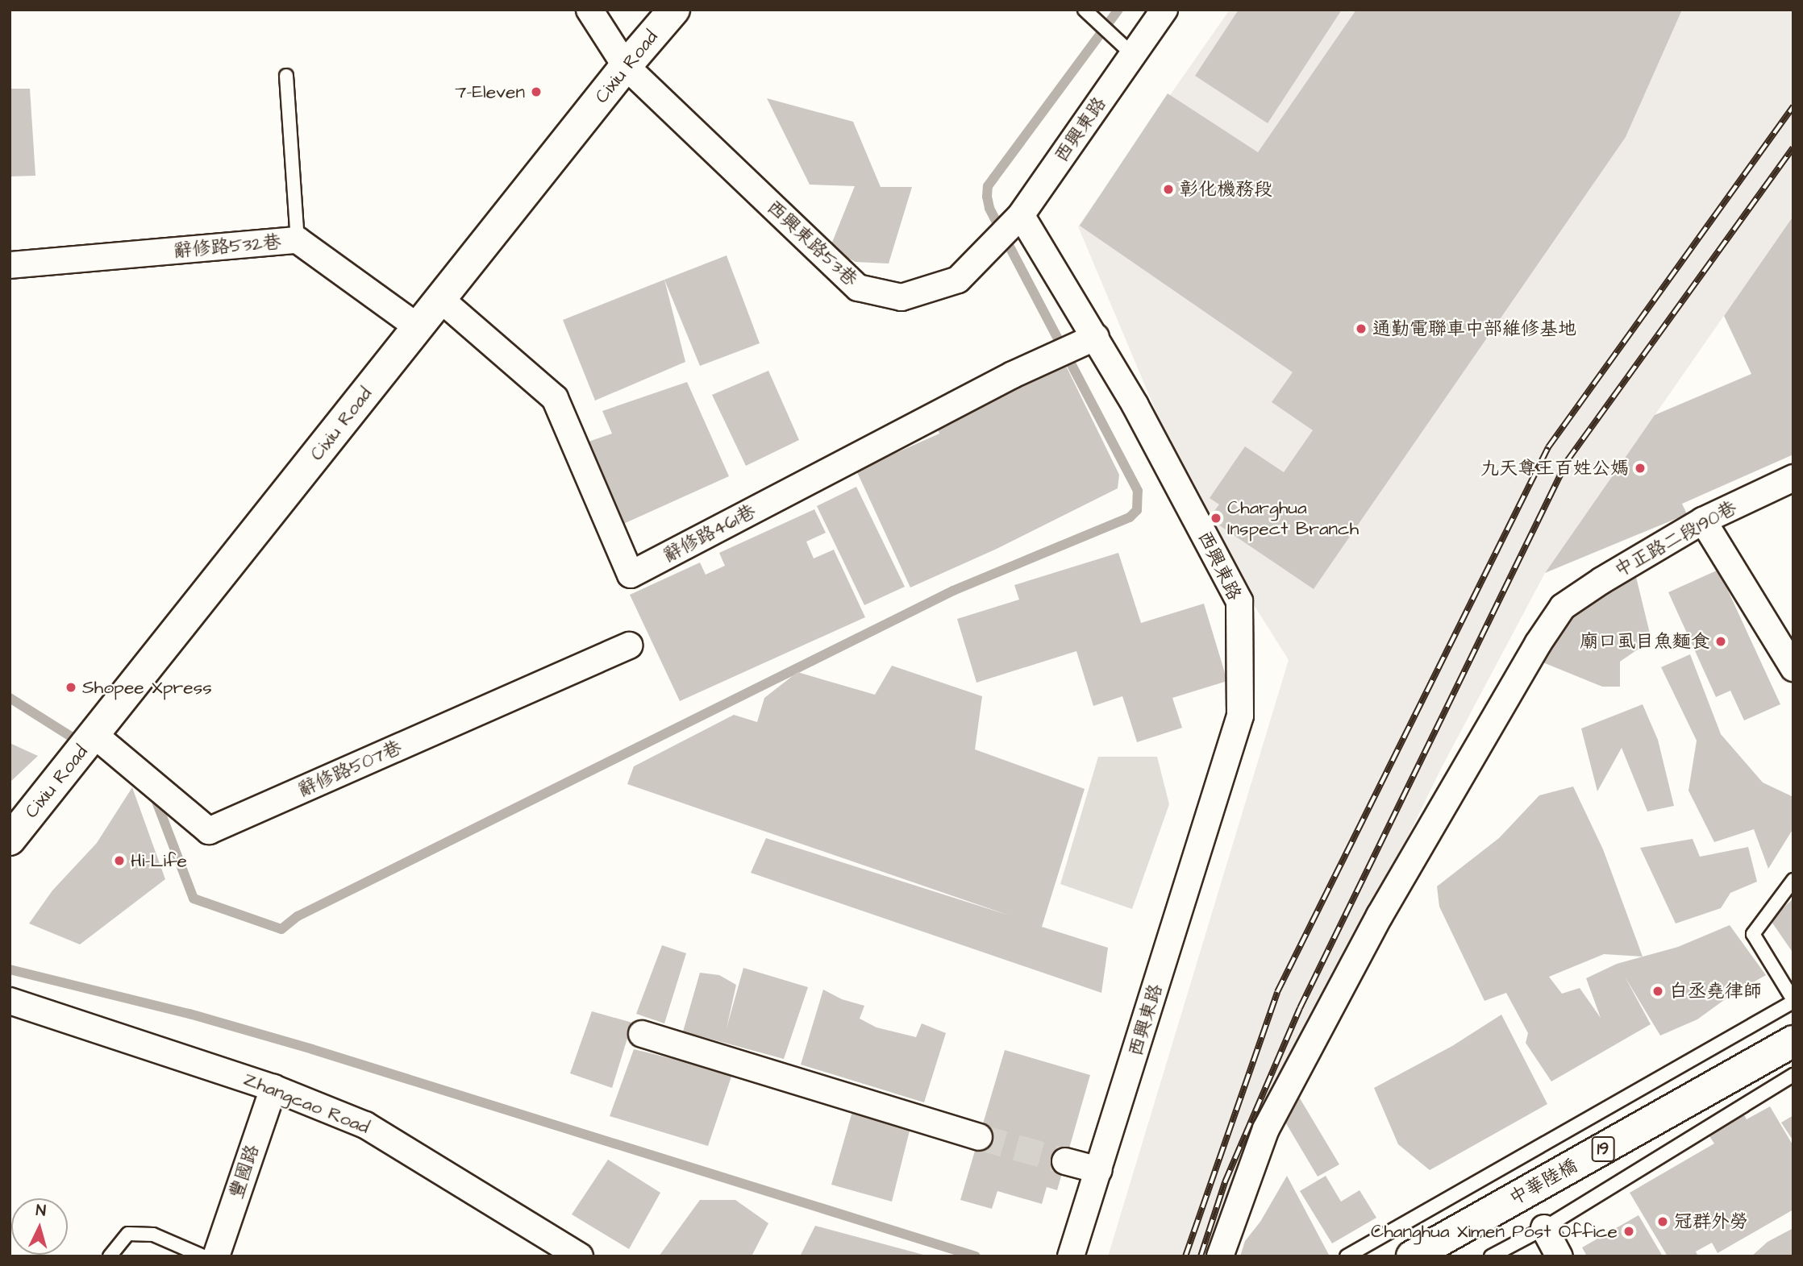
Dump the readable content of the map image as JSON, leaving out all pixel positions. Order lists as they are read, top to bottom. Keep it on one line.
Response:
{"streets":{"street":["Cixiu Road","西興東路","西興東路53巷","辭修路532巷","辭修路461巷","中正路二段190巷","辭修路507巷","Zhangcao Road","19","豐國路","中華陸橋"]},"crossings":[["Cixiu Road","西興東路53巷"],["Cixiu Road","辭修路532巷"],["Cixiu Road","辭修路461巷"],["Cixiu Road","辭修路507巷"],["西興東路","西興東路53巷"],["西興東路","辭修路461巷"],["Zhangcao Road","豐國路"]],"places":["7-Eleven","彰化機務段","通勤電聯車中部維修基地","九天尊王百姓公媽","Charghua Inspect Branch","廟口虱目魚麵食","Shopee Xpress","Hi-Life","白丞堯律師","冠群外勞","Changhua Ximen Post Office"],"north":"top"}
